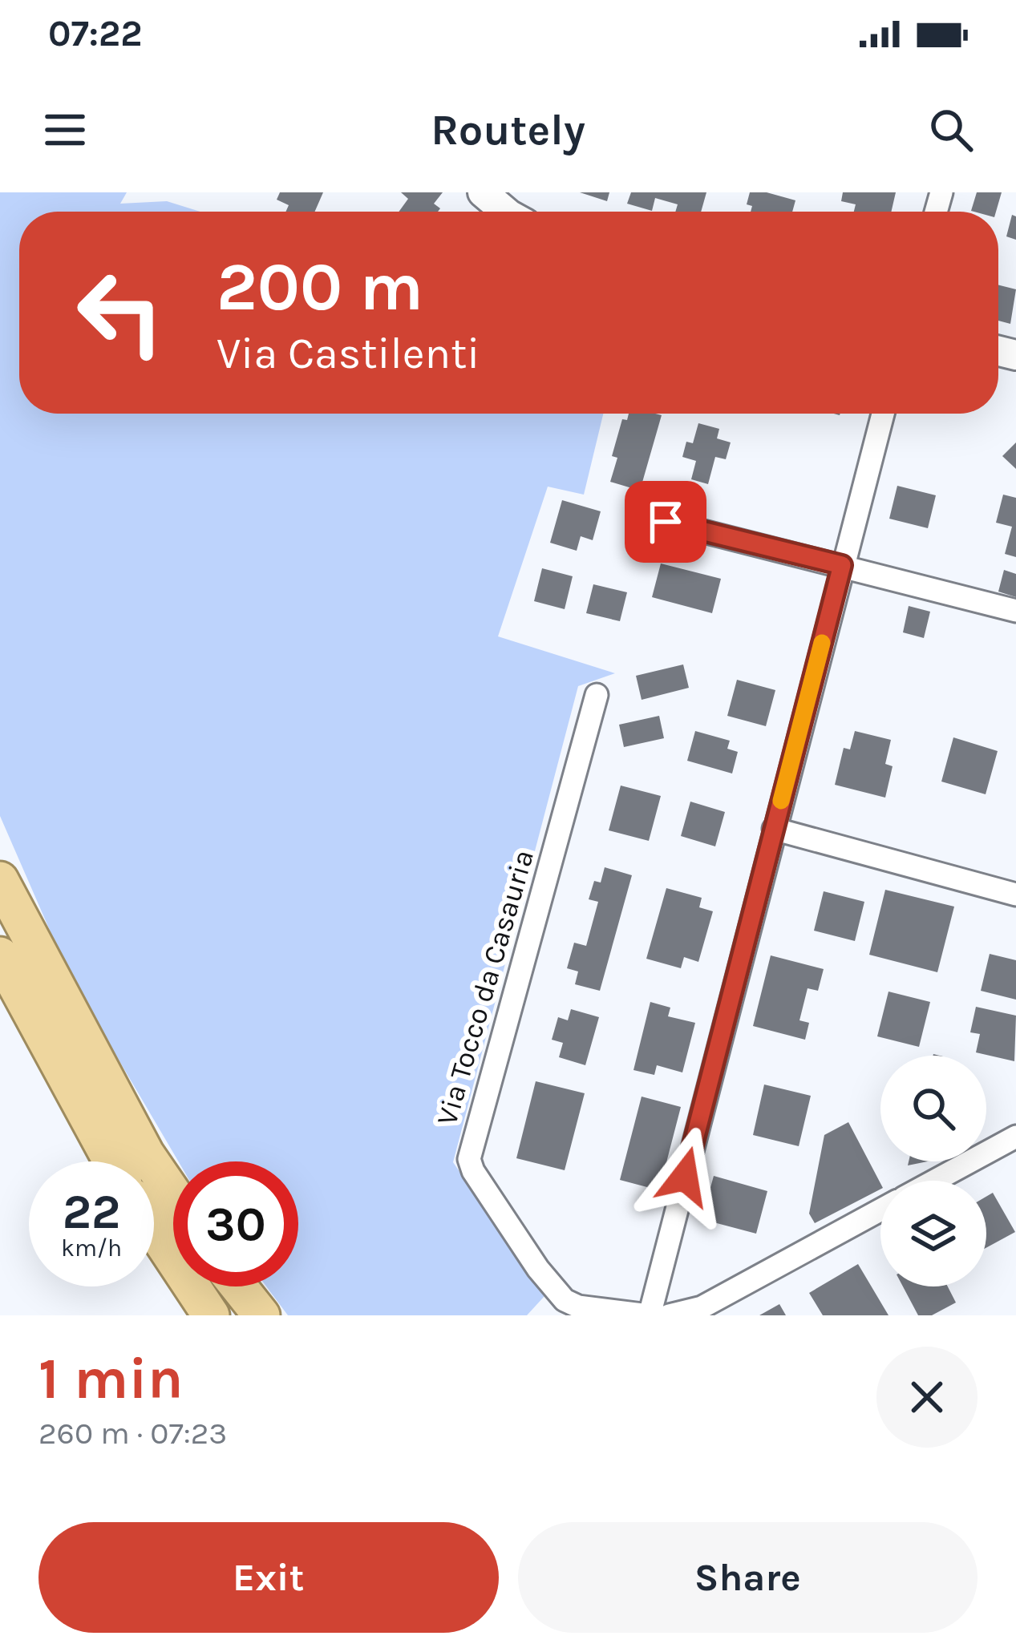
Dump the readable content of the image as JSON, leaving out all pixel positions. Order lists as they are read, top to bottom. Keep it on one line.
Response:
{"streets":{"street":["Via Tocco da Casauria"]},"page":{"status":"07:22","header":"Routely","turn":["200 m","Via Castilenti"],"speed":"22 km/h","limit":"30","heading":["1 min","260 m · 07:23"],"buttons":["Exit","Share"]}}
